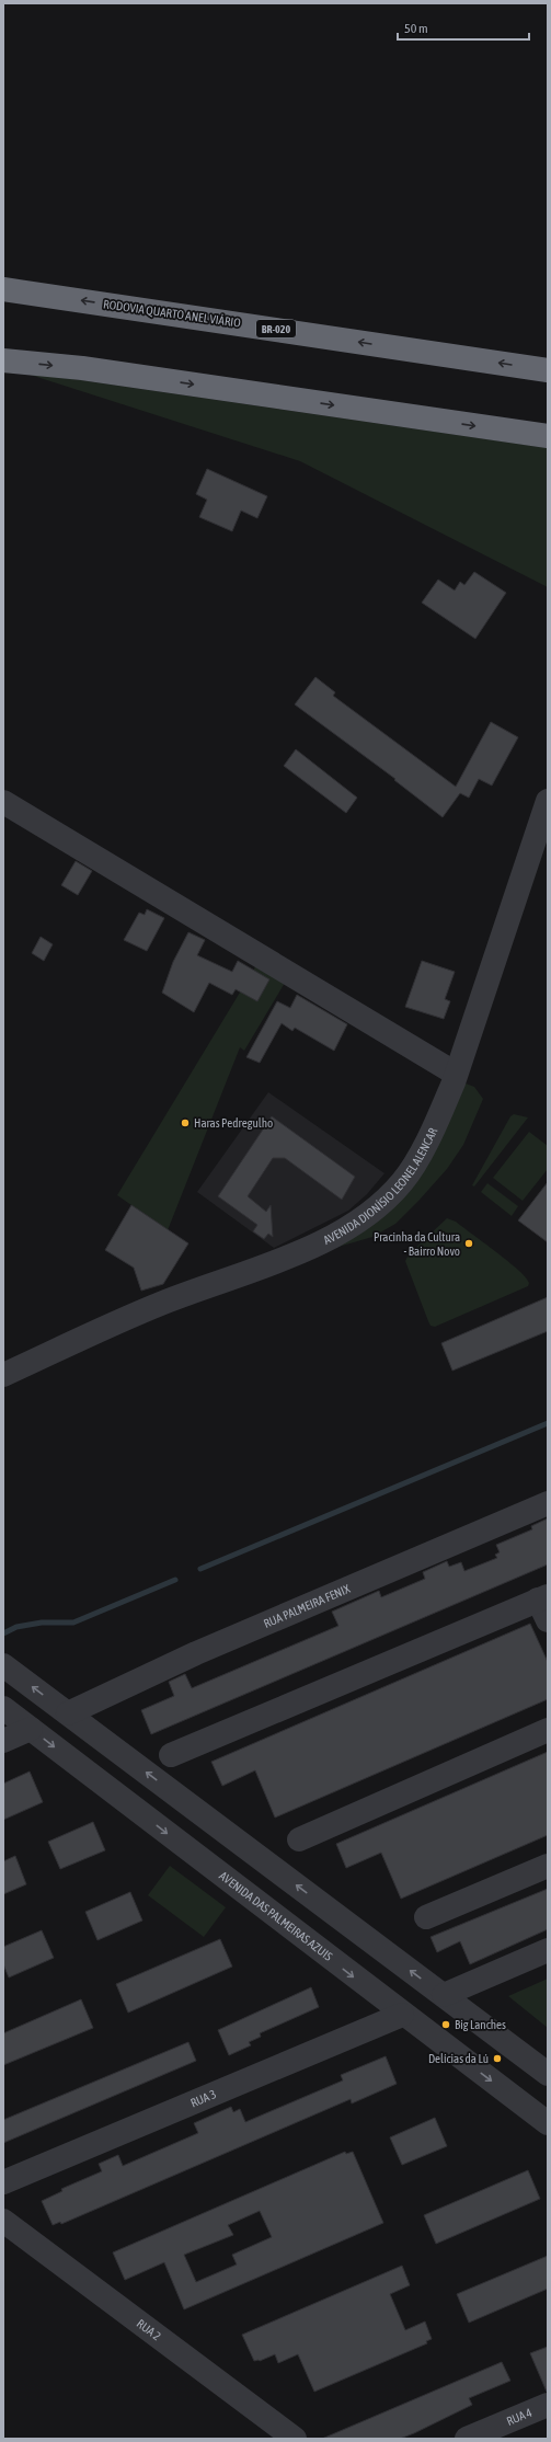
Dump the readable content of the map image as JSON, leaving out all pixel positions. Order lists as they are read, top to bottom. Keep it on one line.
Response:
{"streets":{"highway":["RODOVIA QUARTO ANEL VIÁRIO","BR-020"],"street":["AVENIDA DIONÍSIO LEONEL ALENCAR","RUA PALMEIRA FENIX","AVENIDA DAS PALMEIRAS AZUIS","RUA 3","RUA 2","RUA 4"]},"crossings":[["AVENIDA DAS PALMEIRAS AZUIS","RUA 3"]],"places":["Haras Pedregulho","Pracinha da Cultura - Bairro Novo","Big Lanches","Delícias da Lú"],"scale_bar":"50 m"}
